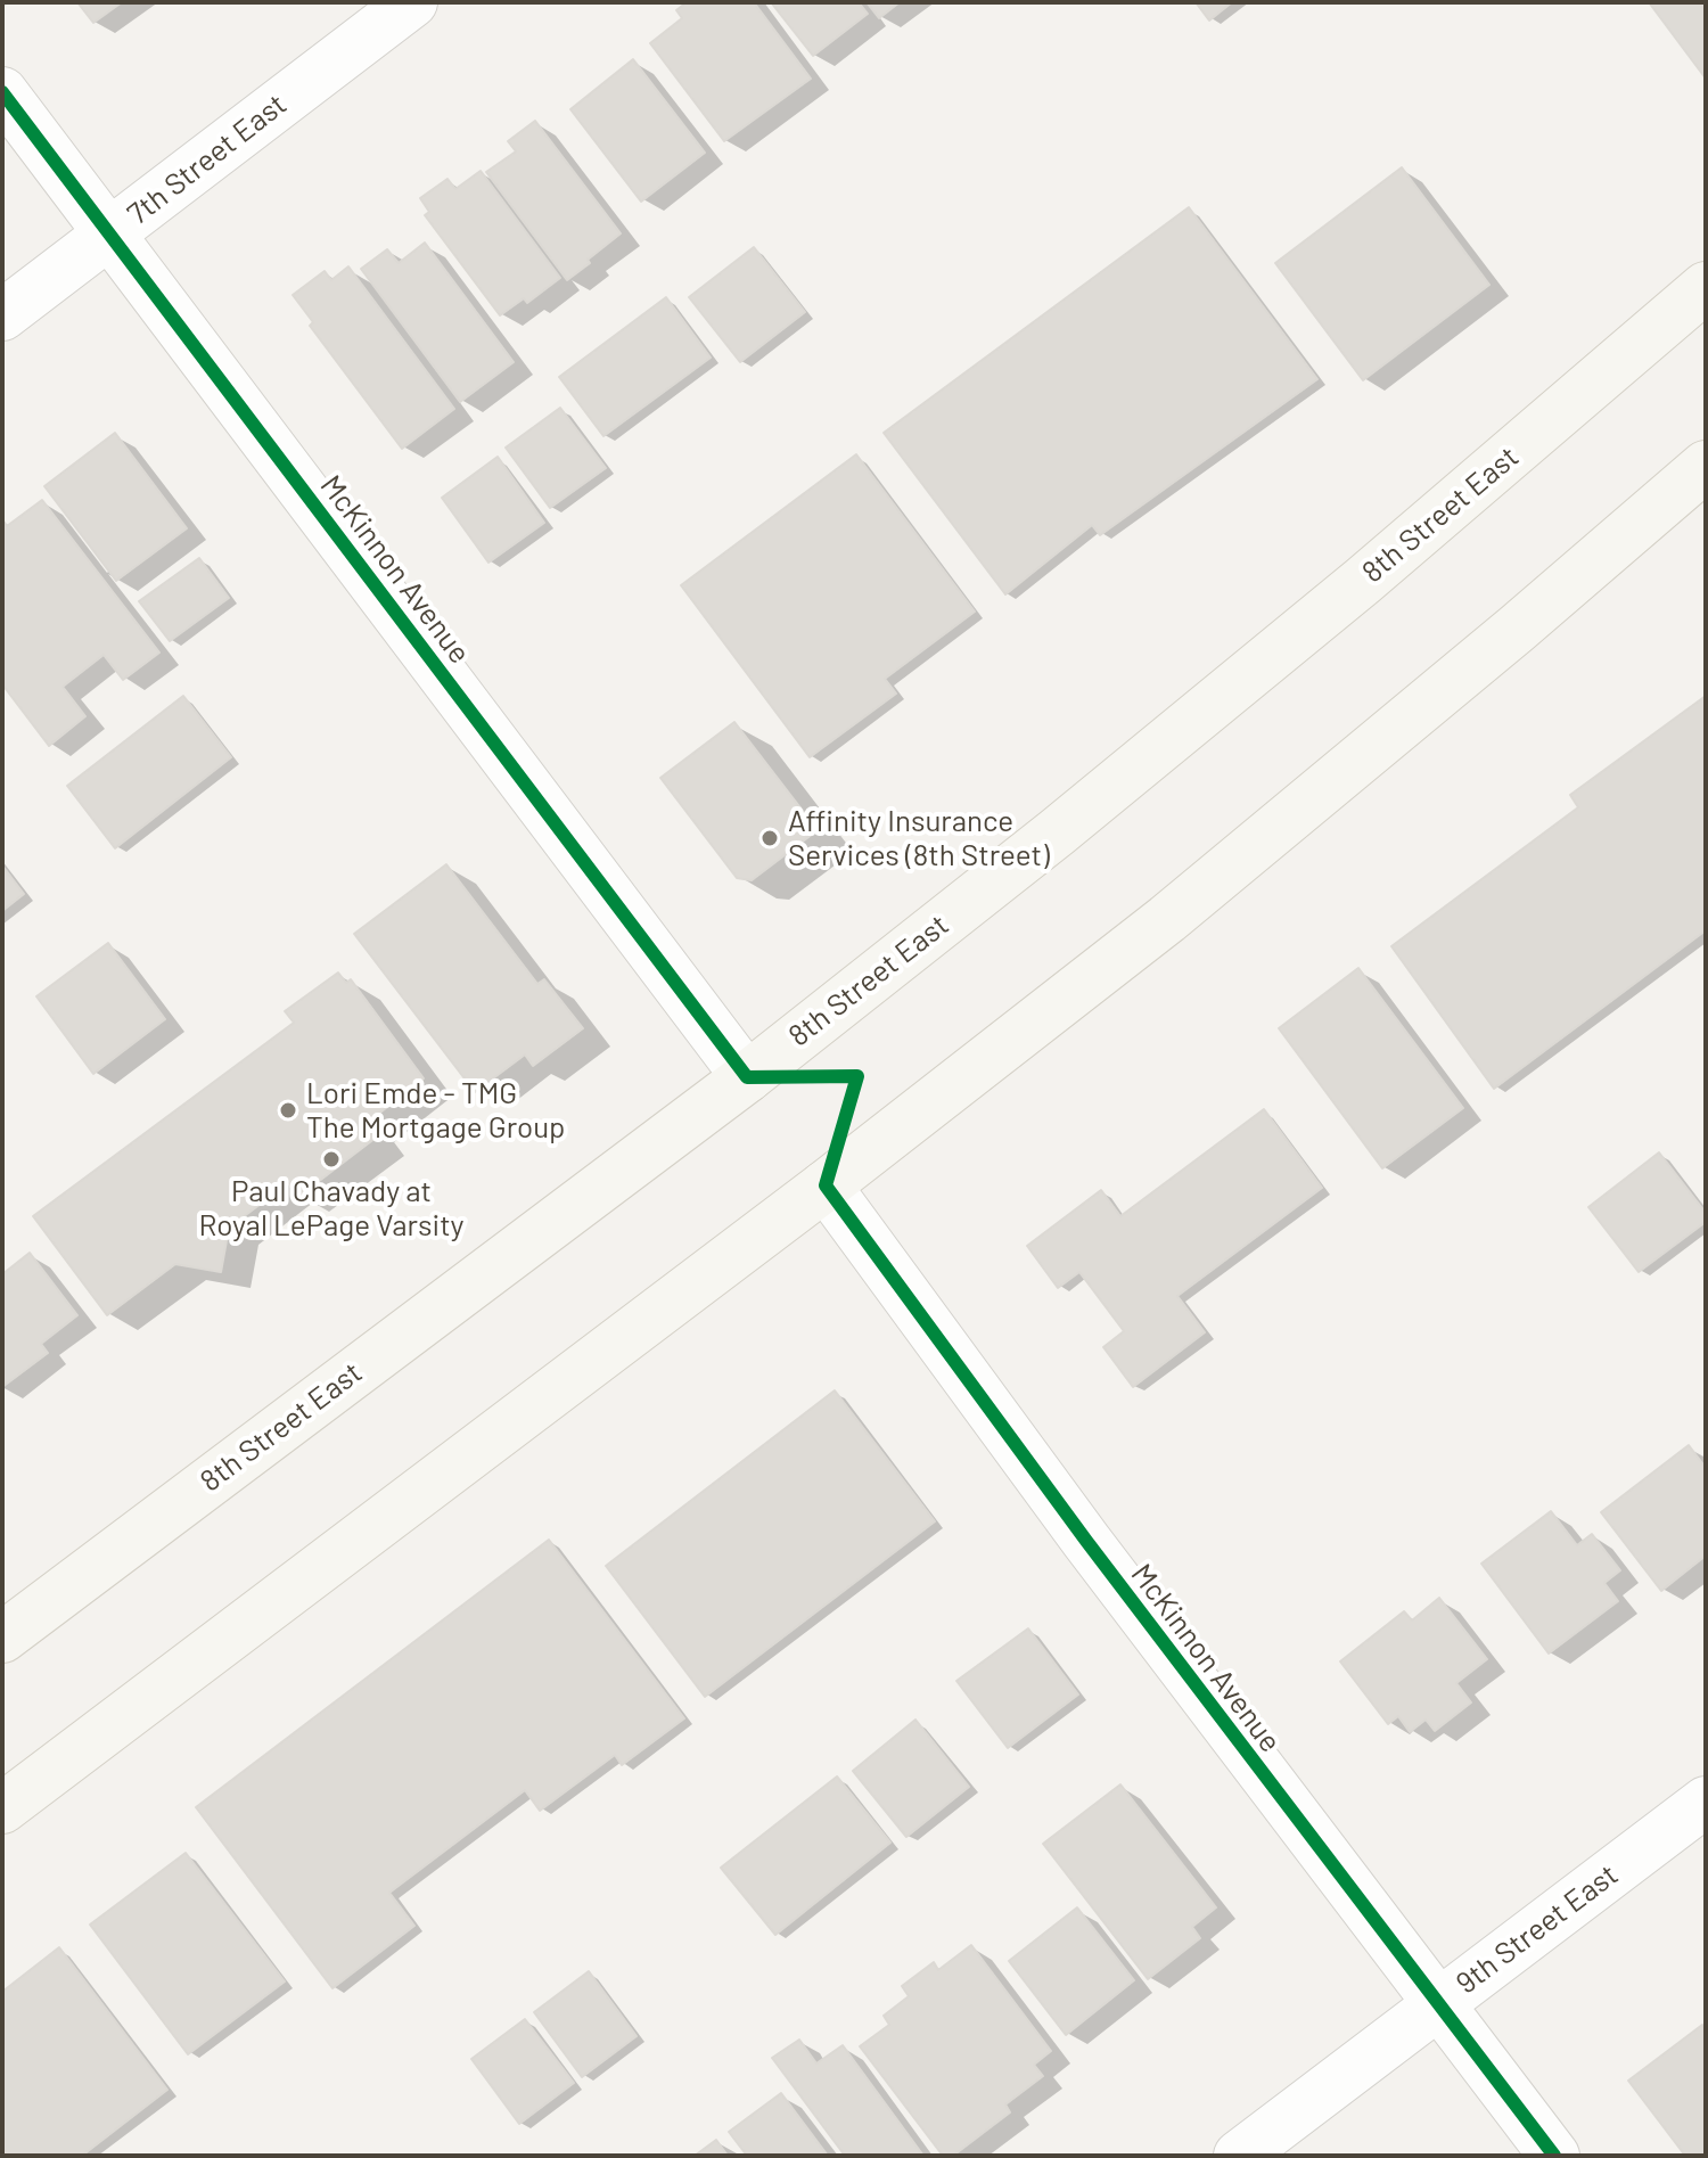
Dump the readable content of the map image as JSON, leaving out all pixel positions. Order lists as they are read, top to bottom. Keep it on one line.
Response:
{"streets":{"main road":["8th Street East"],"street":["7th Street East","McKinnon Avenue","9th Street East"]},"crossings":[["7th Street East","McKinnon Avenue"],["8th Street East","McKinnon Avenue"],["McKinnon Avenue","9th Street East"]],"places":["Affinity Insurance Services (8th Street)","Lori Emde - TMG The Mortgage Group","Paul Chavady at Royal LePage Varsity"]}
